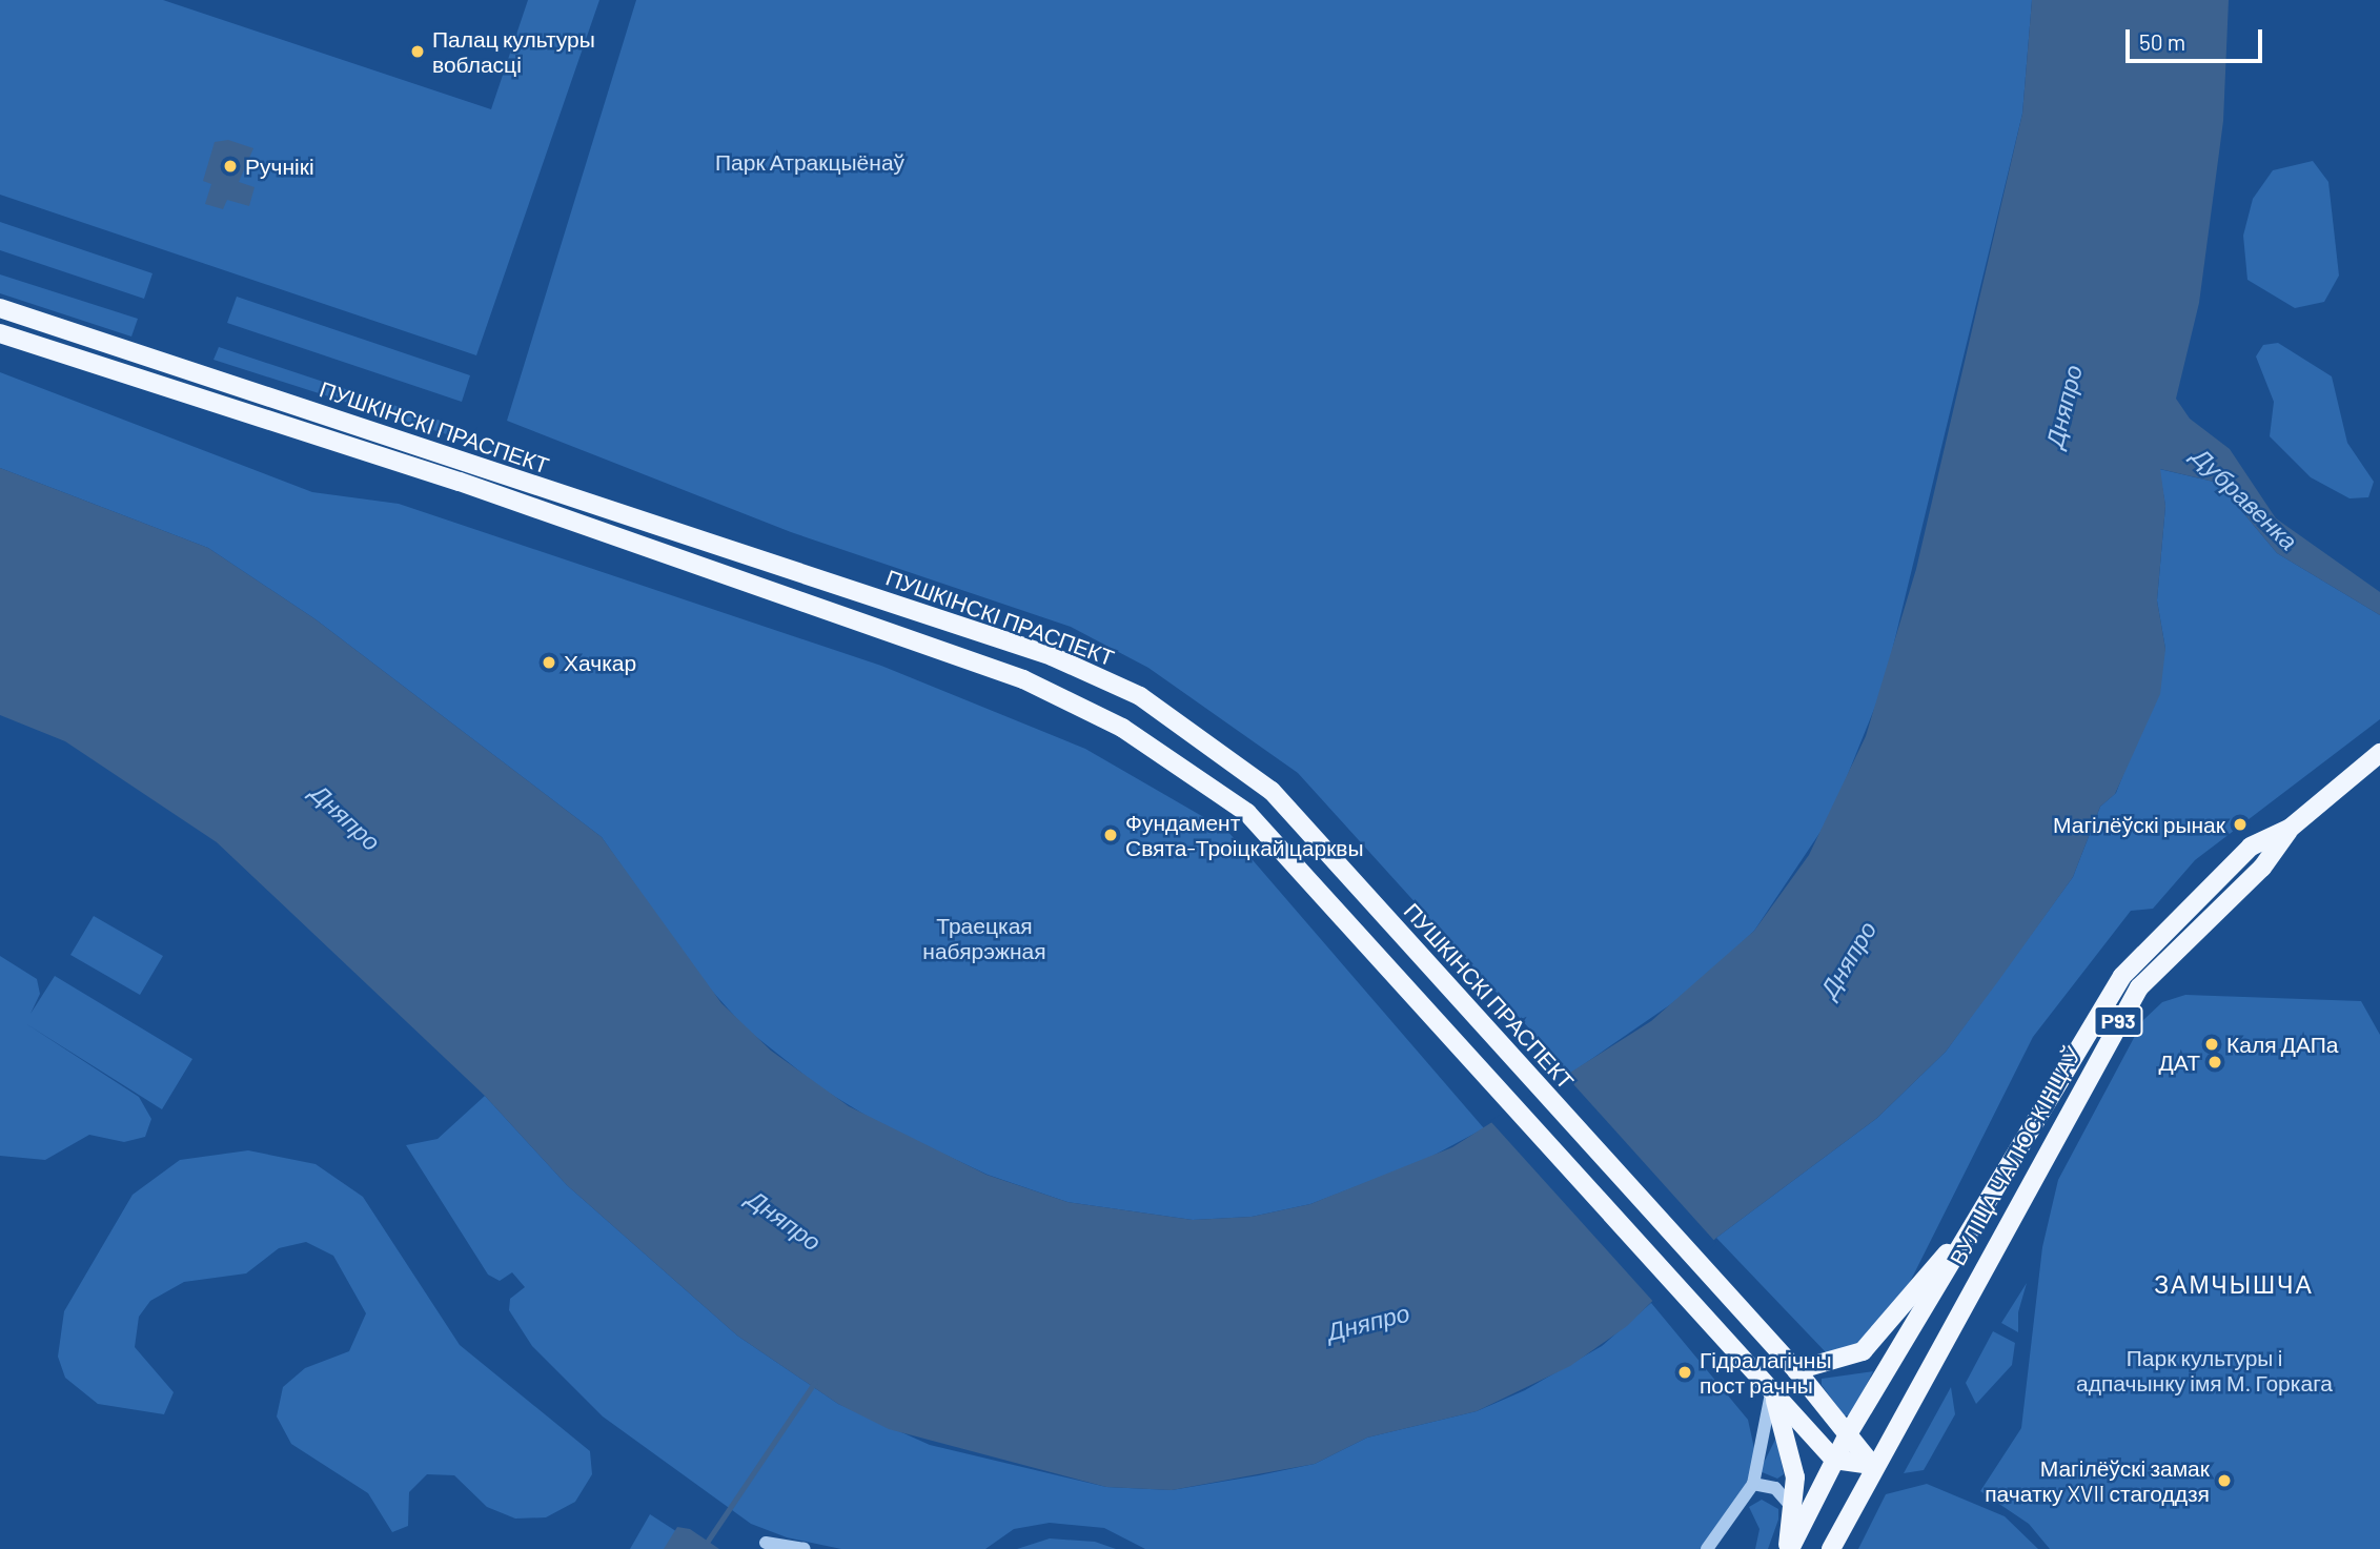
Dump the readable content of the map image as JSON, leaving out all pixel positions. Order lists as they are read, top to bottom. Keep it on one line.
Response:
{"streets":{"main road":["ПУШКІНСКІ ПРАСПЕКТ","Р93","ВУЛІЦА ЧАЛЮСКІНЦАЎ"]},"crossings":[["ПУШКІНСКІ ПРАСПЕКТ","Р93"],["ПУШКІНСКІ ПРАСПЕКТ","ВУЛІЦА ЧАЛЮСКІНЦАЎ"],["Р93","ВУЛІЦА ЧАЛЮСКІНЦАЎ"]],"districts":["ЗАМЧЫШЧА"],"water":["Дняпро","Дубравенка"],"parks":["Парк Атракцыёнаў","Траецкая набярэжная","Парк культуры і адпачынку імя М. Горкага"],"places":["Палац культуры вобласці","Ручнікі","Хачкар","Магілёўскі рынак","Фундамент Свята-Троіцкай царквы","Каля ДАПа","ДАТ","Гідралагічны пост рачны","Магілёўскі замак пачатку XVII стагоддзя"],"scale_bar":"50 m"}
